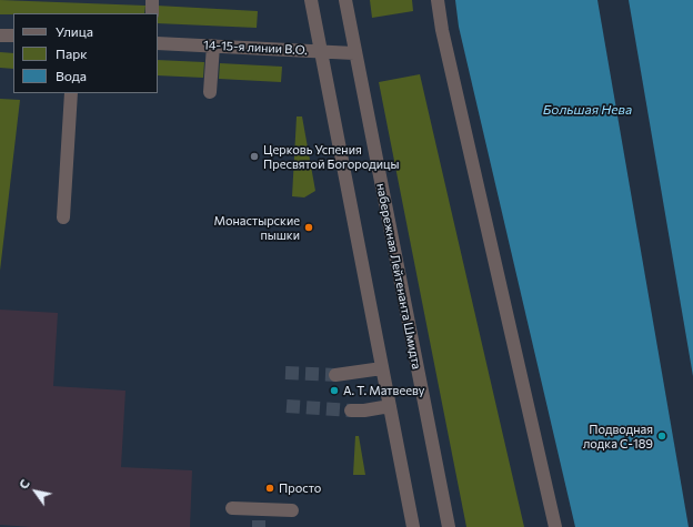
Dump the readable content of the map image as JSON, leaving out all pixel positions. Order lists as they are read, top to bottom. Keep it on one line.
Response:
{"streets":{"street":["14-15-я линии В.О.","набережная Лейтенанта Шмидта"]},"crossings":[["14-15-я линии В.О.","набережная Лейтенанта Шмидта"]],"water":["Большая Нева"],"places":["Церковь Успения Пресвятой Богородицы","Монастырские пышки","А. Т. Матвееву","Подводная лодка С-189","Просто"],"legend":["Улица","Парк","Вода"],"north":"top left"}
